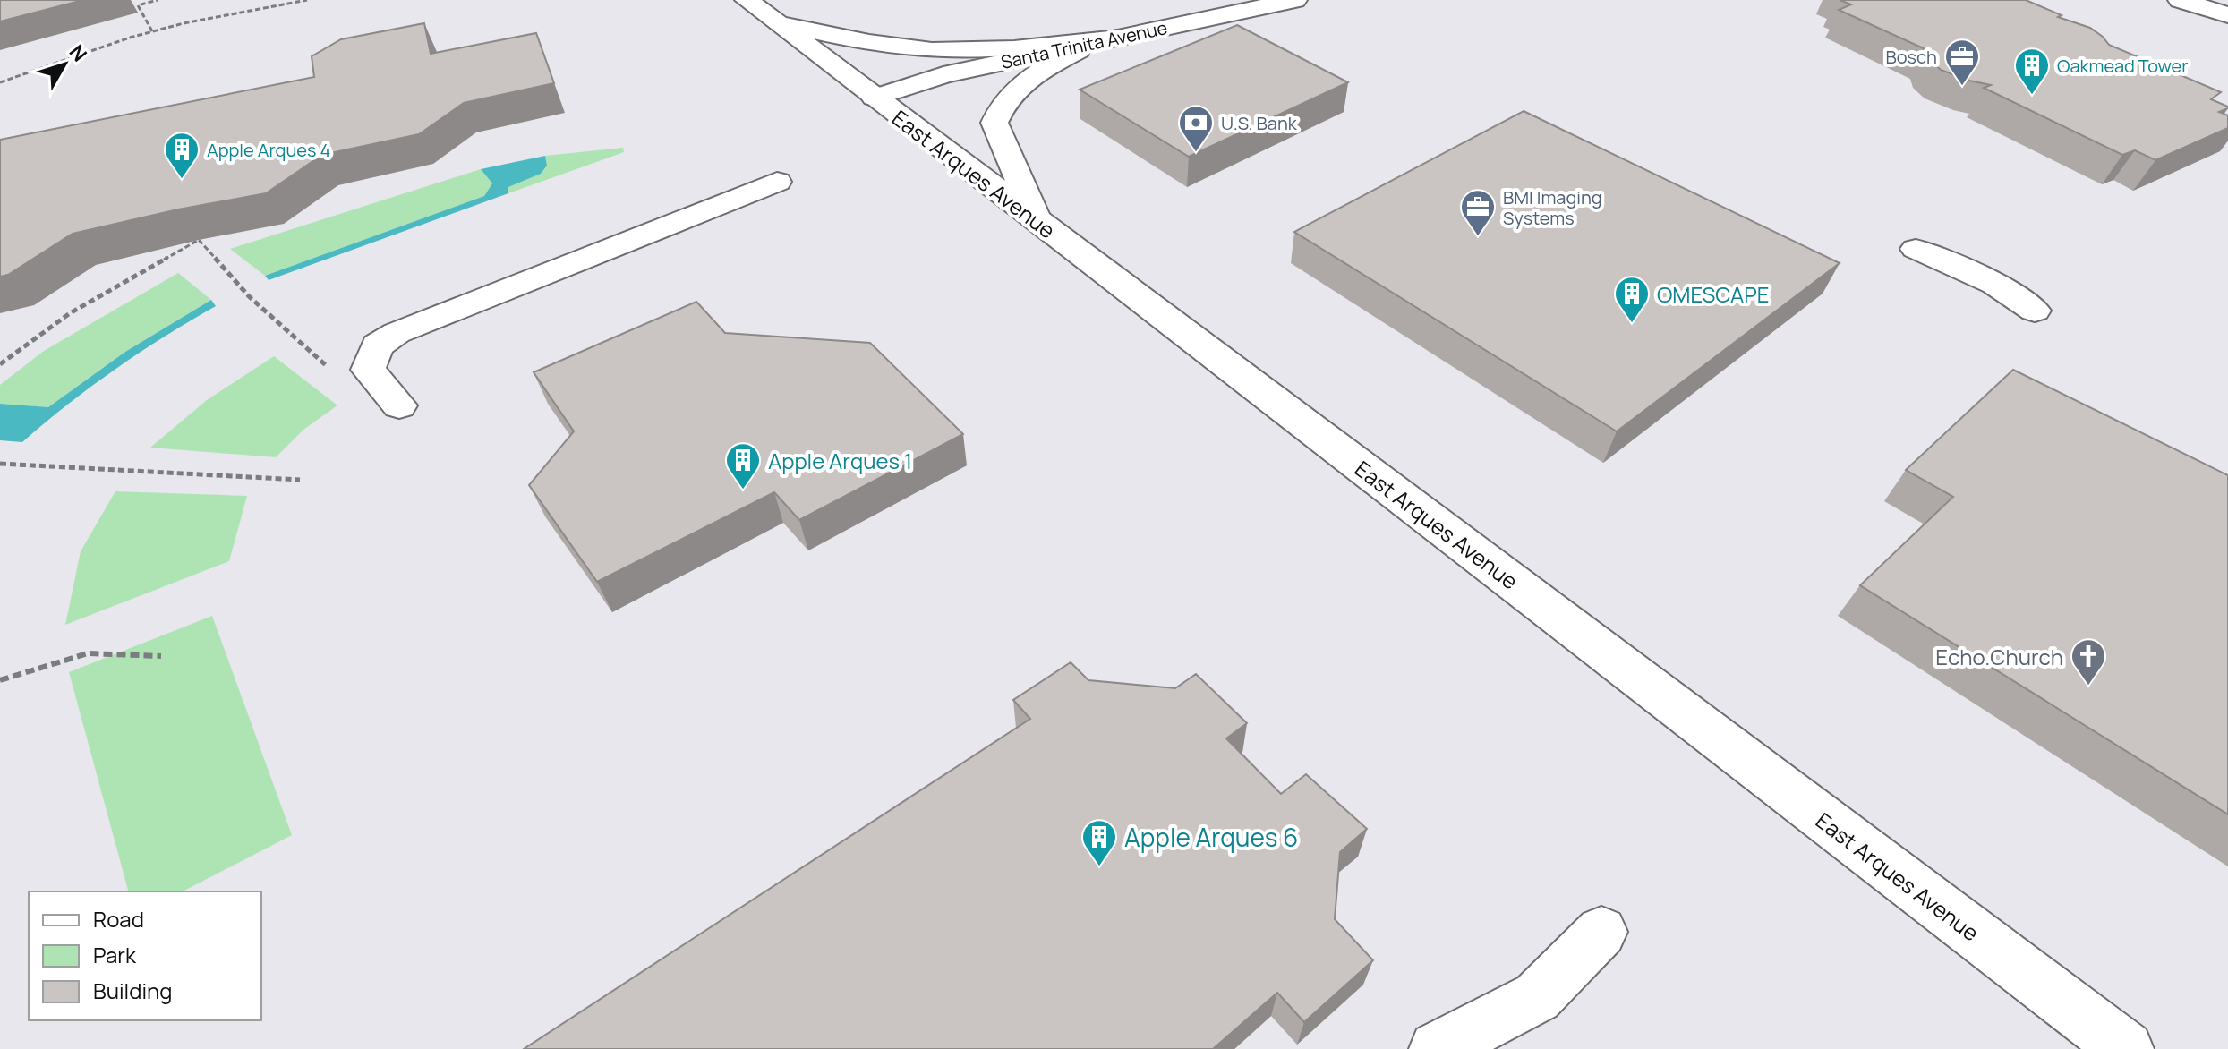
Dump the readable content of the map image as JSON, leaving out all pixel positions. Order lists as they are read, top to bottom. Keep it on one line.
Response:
{"streets":{"main road":["Santa Trinita Avenue","East Arques Avenue"]},"crossings":[["Santa Trinita Avenue","East Arques Avenue"]],"places":{"office":["Bosch","BMI Imaging Systems"],"building":["Oakmead Tower","Apple Arques 4","OMESCAPE","Apple Arques 1","Apple Arques 6"],"bank":["U.S. Bank"],"church":["Echo.Church"]},"legend":["Road","Park","Building"],"north":"top right"}
